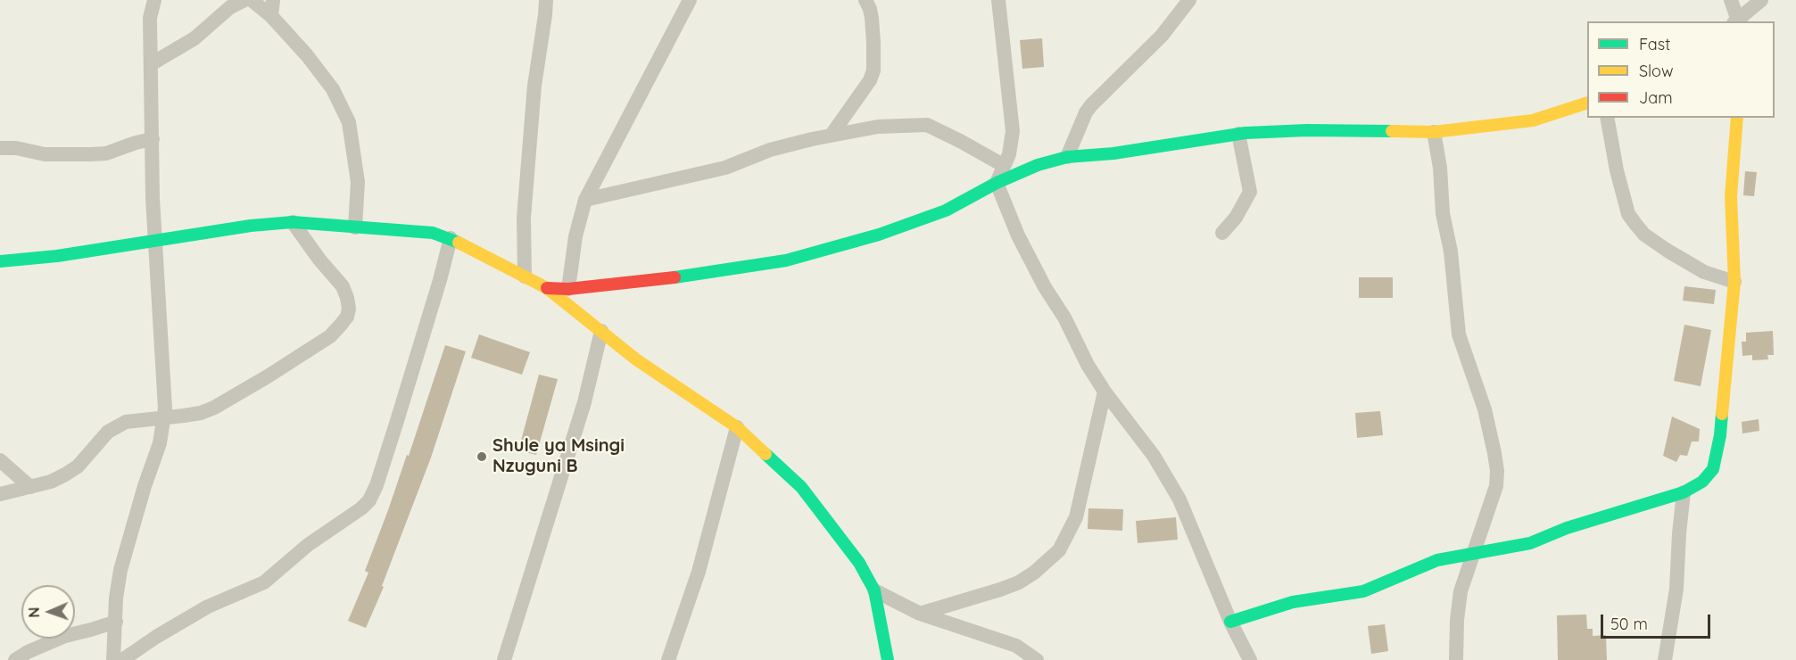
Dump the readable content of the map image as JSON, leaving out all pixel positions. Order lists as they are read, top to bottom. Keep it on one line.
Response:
{"places":["Shule ya Msingi Nzuguni B"],"legend":["Fast","Slow","Jam"],"scale_bar":"50 m","north":"left"}
